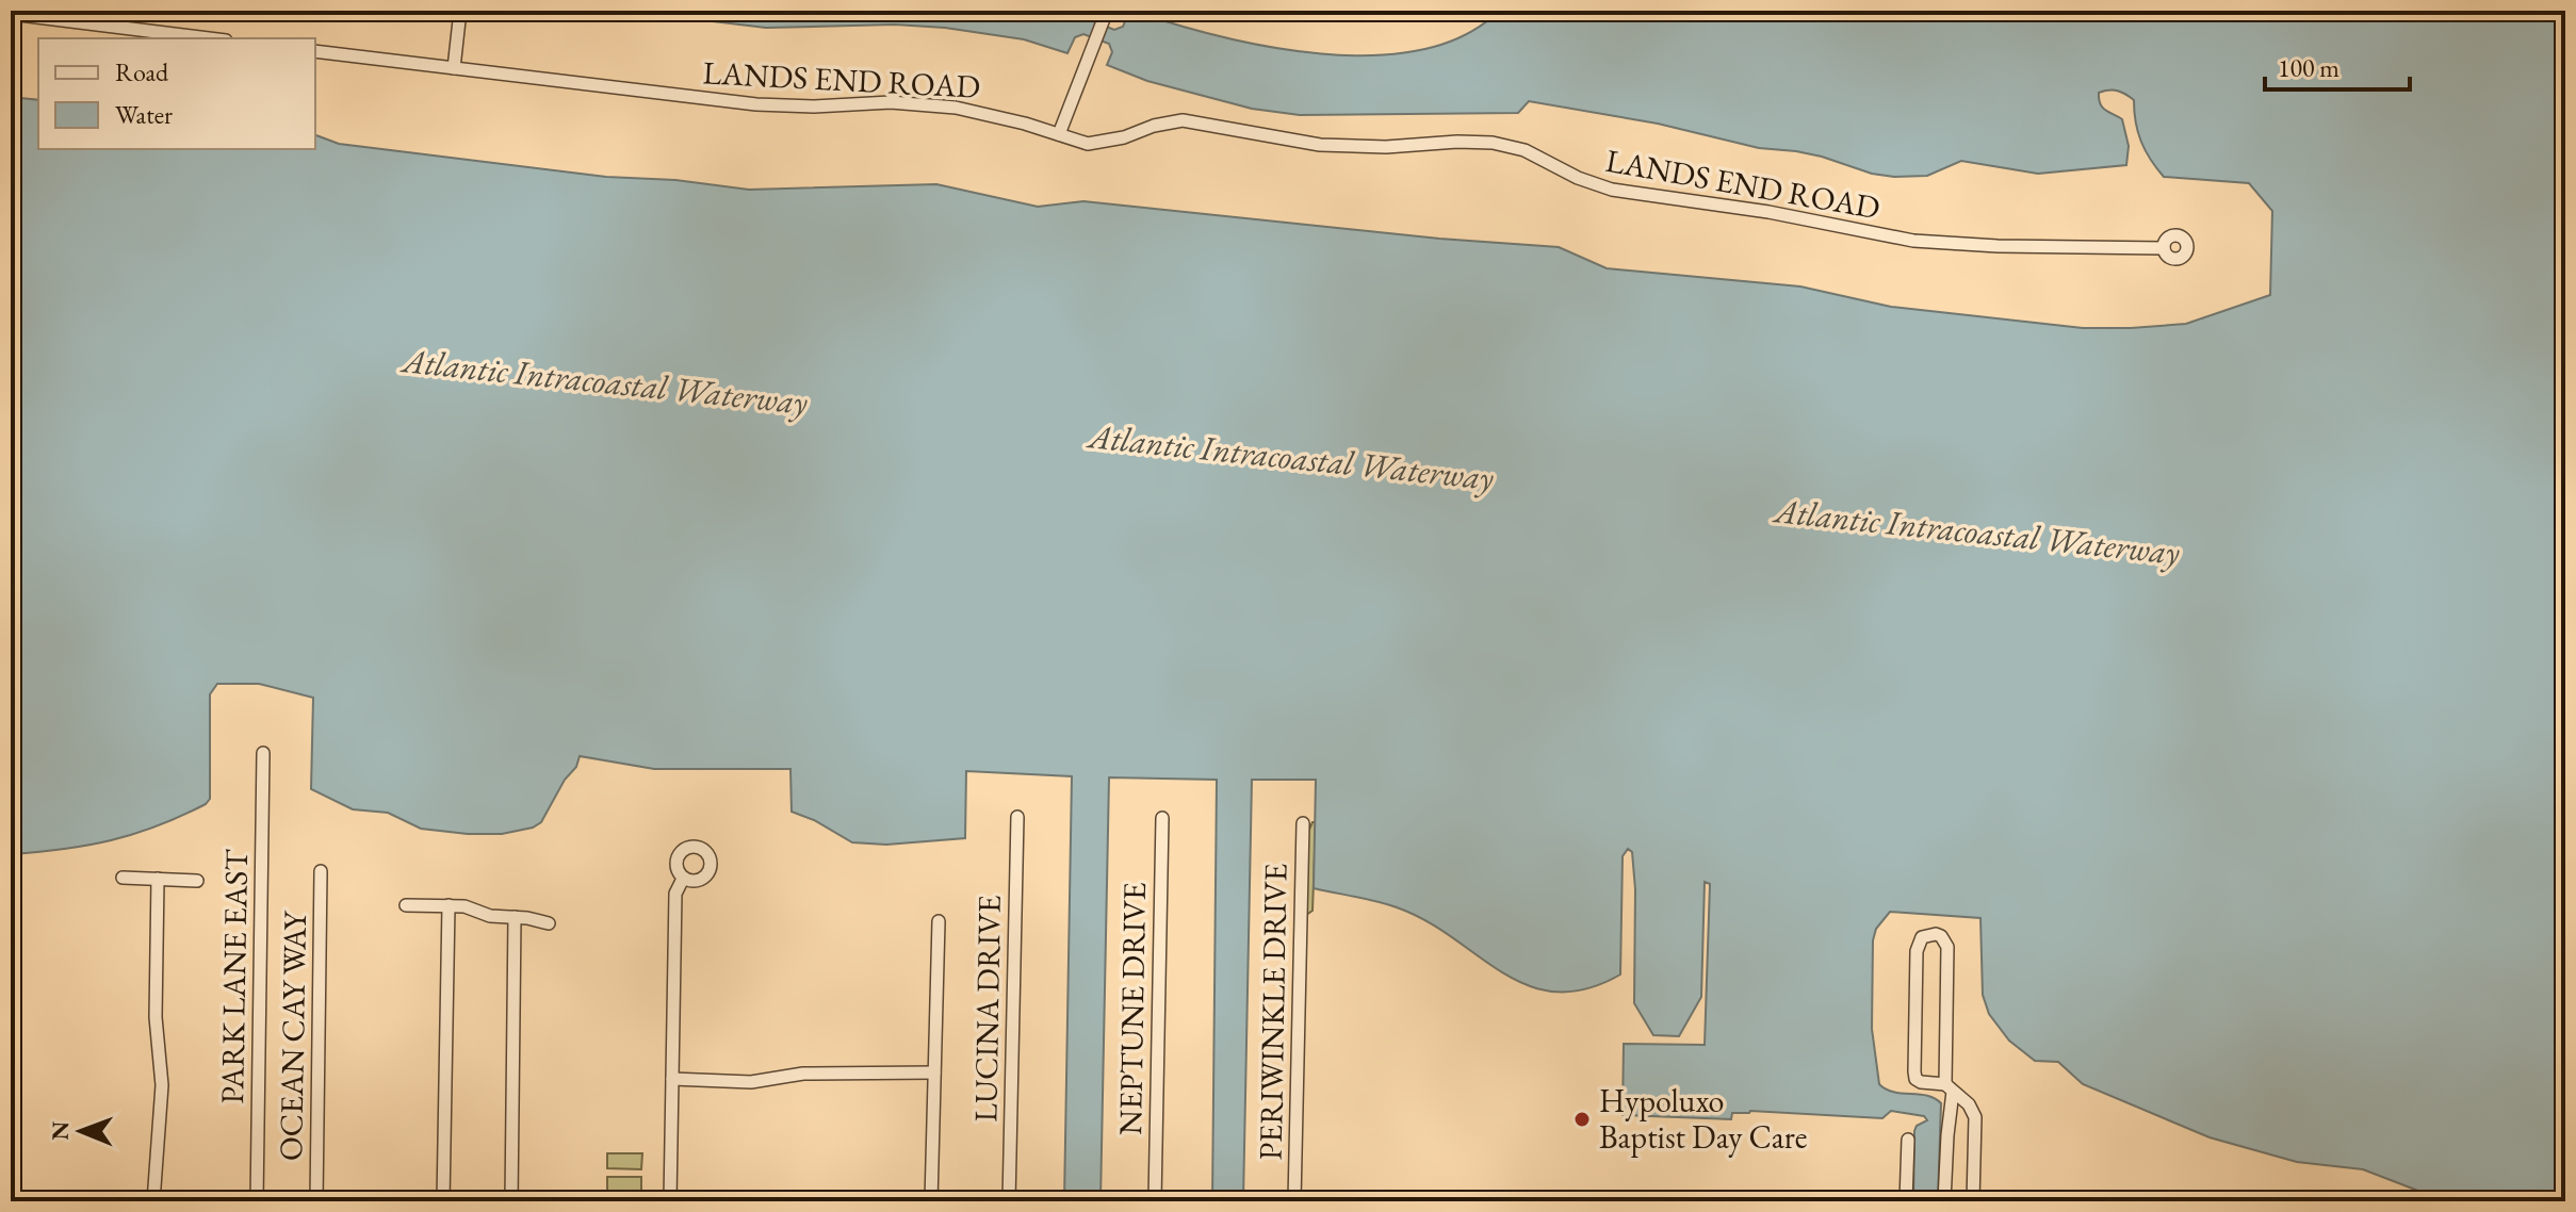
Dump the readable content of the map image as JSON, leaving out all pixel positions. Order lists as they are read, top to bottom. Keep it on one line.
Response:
{"streets":{"street":["LANDS END ROAD","PARK LANE EAST","LUCINA DRIVE","NEPTUNE DRIVE","PERIWINKLE DRIVE","OCEAN CAY WAY"]},"water":["Atlantic Intracoastal Waterway"],"places":["Hypoluxo Baptist Day Care"],"legend":["Road","Water"],"scale_bar":"100 m","north":"left"}
